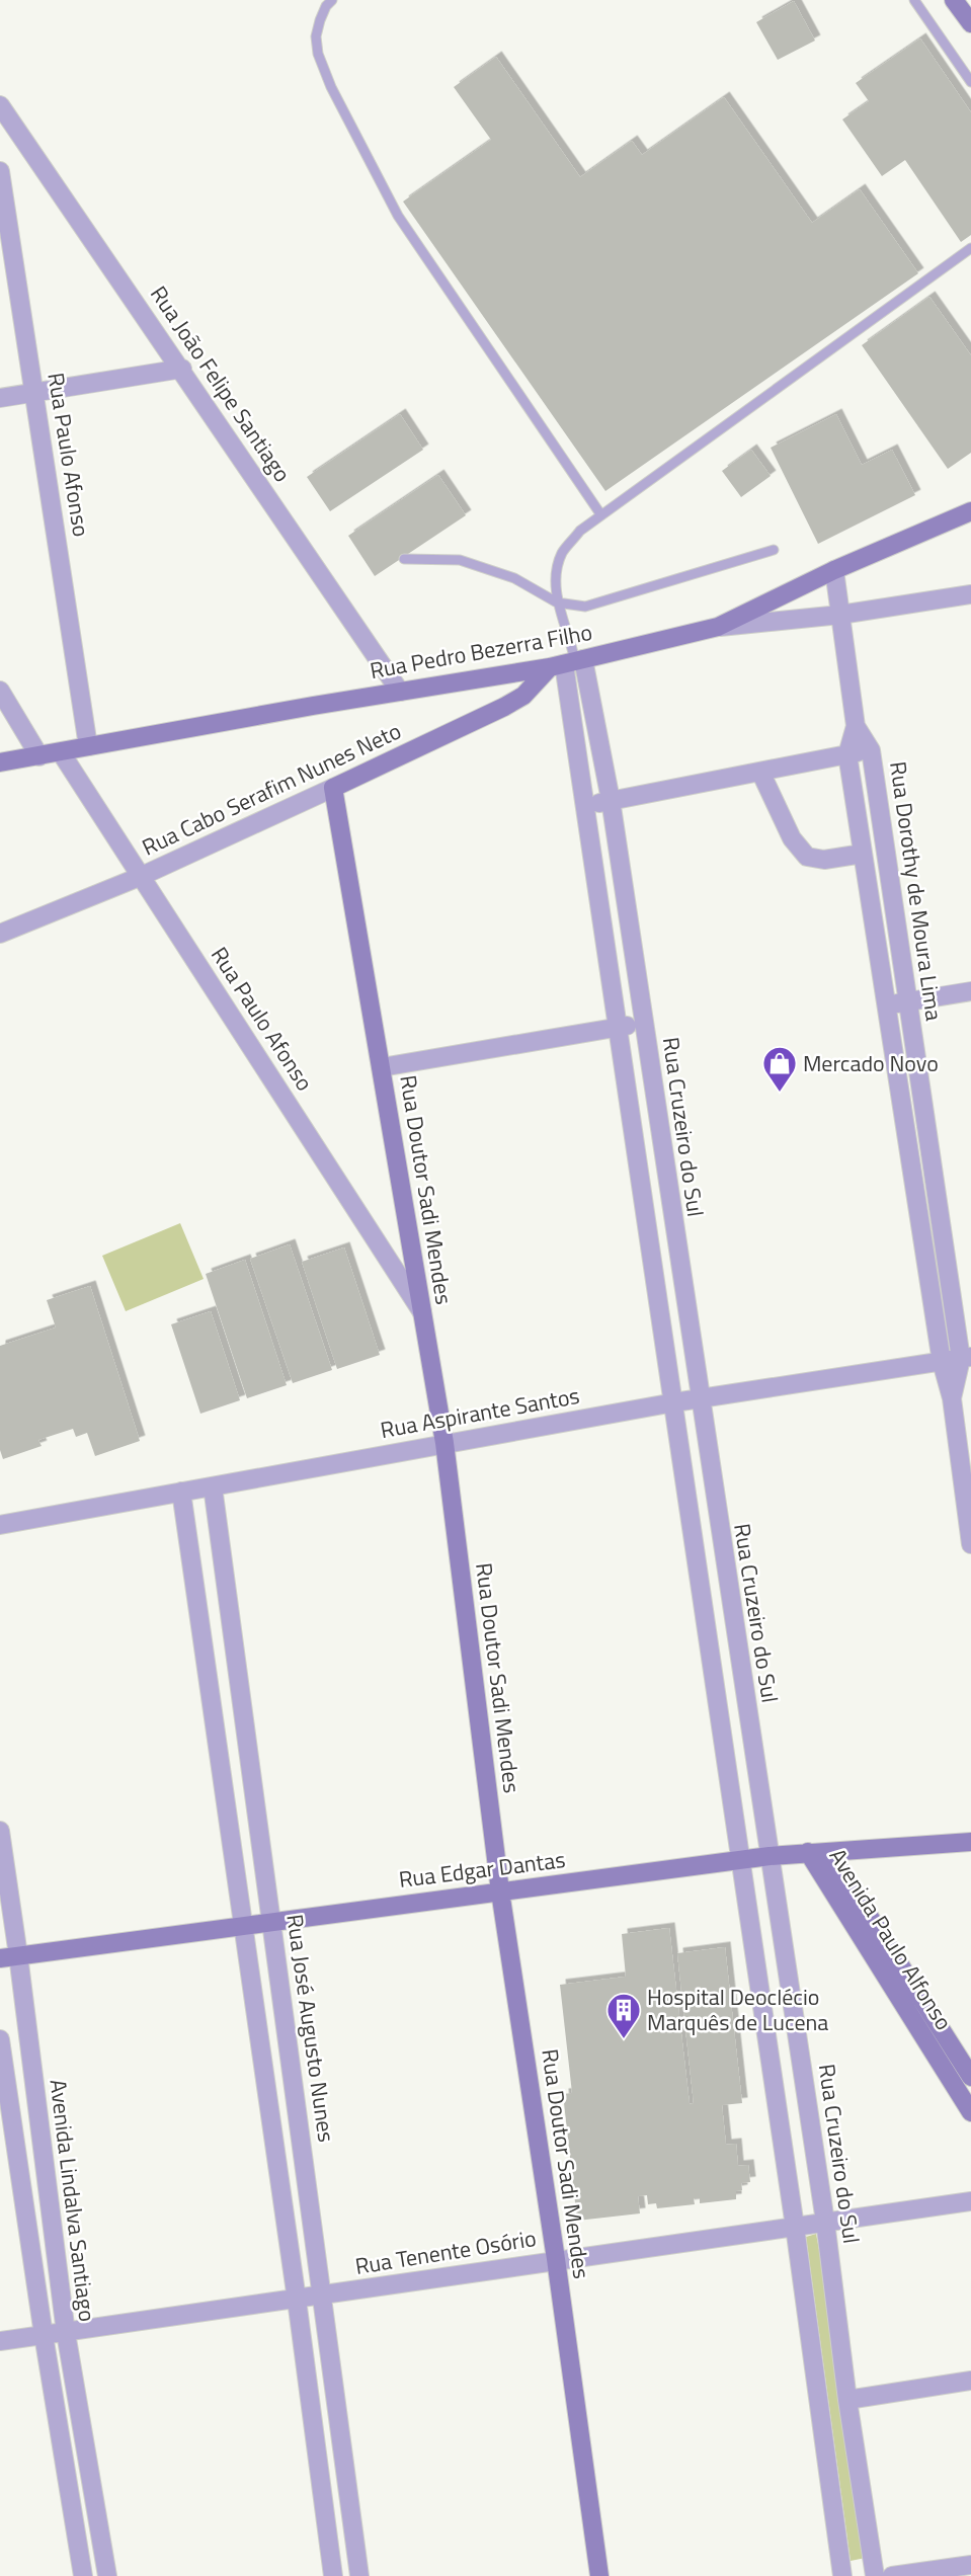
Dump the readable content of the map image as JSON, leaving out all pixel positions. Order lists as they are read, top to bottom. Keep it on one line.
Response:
{"streets":{"street":["Rua João Felipe Santiago","Rua Paulo Afonso","Rua Pedro Bezerra Filho","Rua Cabo Serafim Nunes Neto","Rua Dorothy de Moura Lima","Rua Cruzeiro do Sul","Rua Doutor Sadi Mendes","Rua Aspirante Santos","Rua Edgar Dantas","Avenida Paulo Alfonso","Rua José Augusto Nunes","Avenida Lindalva Santiago","Rua Tenente Osório"]},"crossings":[["Rua João Felipe Santiago","Rua Pedro Bezerra Filho"],["Rua Paulo Afonso","Rua Pedro Bezerra Filho"],["Rua Paulo Afonso","Rua Cabo Serafim Nunes Neto"],["Rua Paulo Afonso","Rua Doutor Sadi Mendes"],["Rua Pedro Bezerra Filho","Rua Cabo Serafim Nunes Neto"],["Rua Pedro Bezerra Filho","Rua Dorothy de Moura Lima"],["Rua Pedro Bezerra Filho","Rua Cruzeiro do Sul"],["Rua Cabo Serafim Nunes Neto","Rua Cruzeiro do Sul"],["Rua Cabo Serafim Nunes Neto","Rua Doutor Sadi Mendes"],["Rua Dorothy de Moura Lima","Rua Cruzeiro do Sul"],["Rua Dorothy de Moura Lima","Rua Aspirante Santos"],["Rua Cruzeiro do Sul","Rua Aspirante Santos"],["Rua Cruzeiro do Sul","Rua Edgar Dantas"],["Rua Cruzeiro do Sul","Rua Tenente Osório"],["Rua Doutor Sadi Mendes","Rua Aspirante Santos"],["Rua Doutor Sadi Mendes","Rua Edgar Dantas"],["Rua Doutor Sadi Mendes","Rua Tenente Osório"],["Rua Aspirante Santos","Rua José Augusto Nunes"],["Rua Edgar Dantas","Avenida Paulo Alfonso"],["Rua Edgar Dantas","Rua José Augusto Nunes"],["Rua Edgar Dantas","Avenida Lindalva Santiago"],["Rua José Augusto Nunes","Rua Tenente Osório"],["Avenida Lindalva Santiago","Rua Tenente Osório"]],"places":{"shop":["Mercado Novo"],"building":["Hospital Deoclécio Marquês de Lucena"]}}
